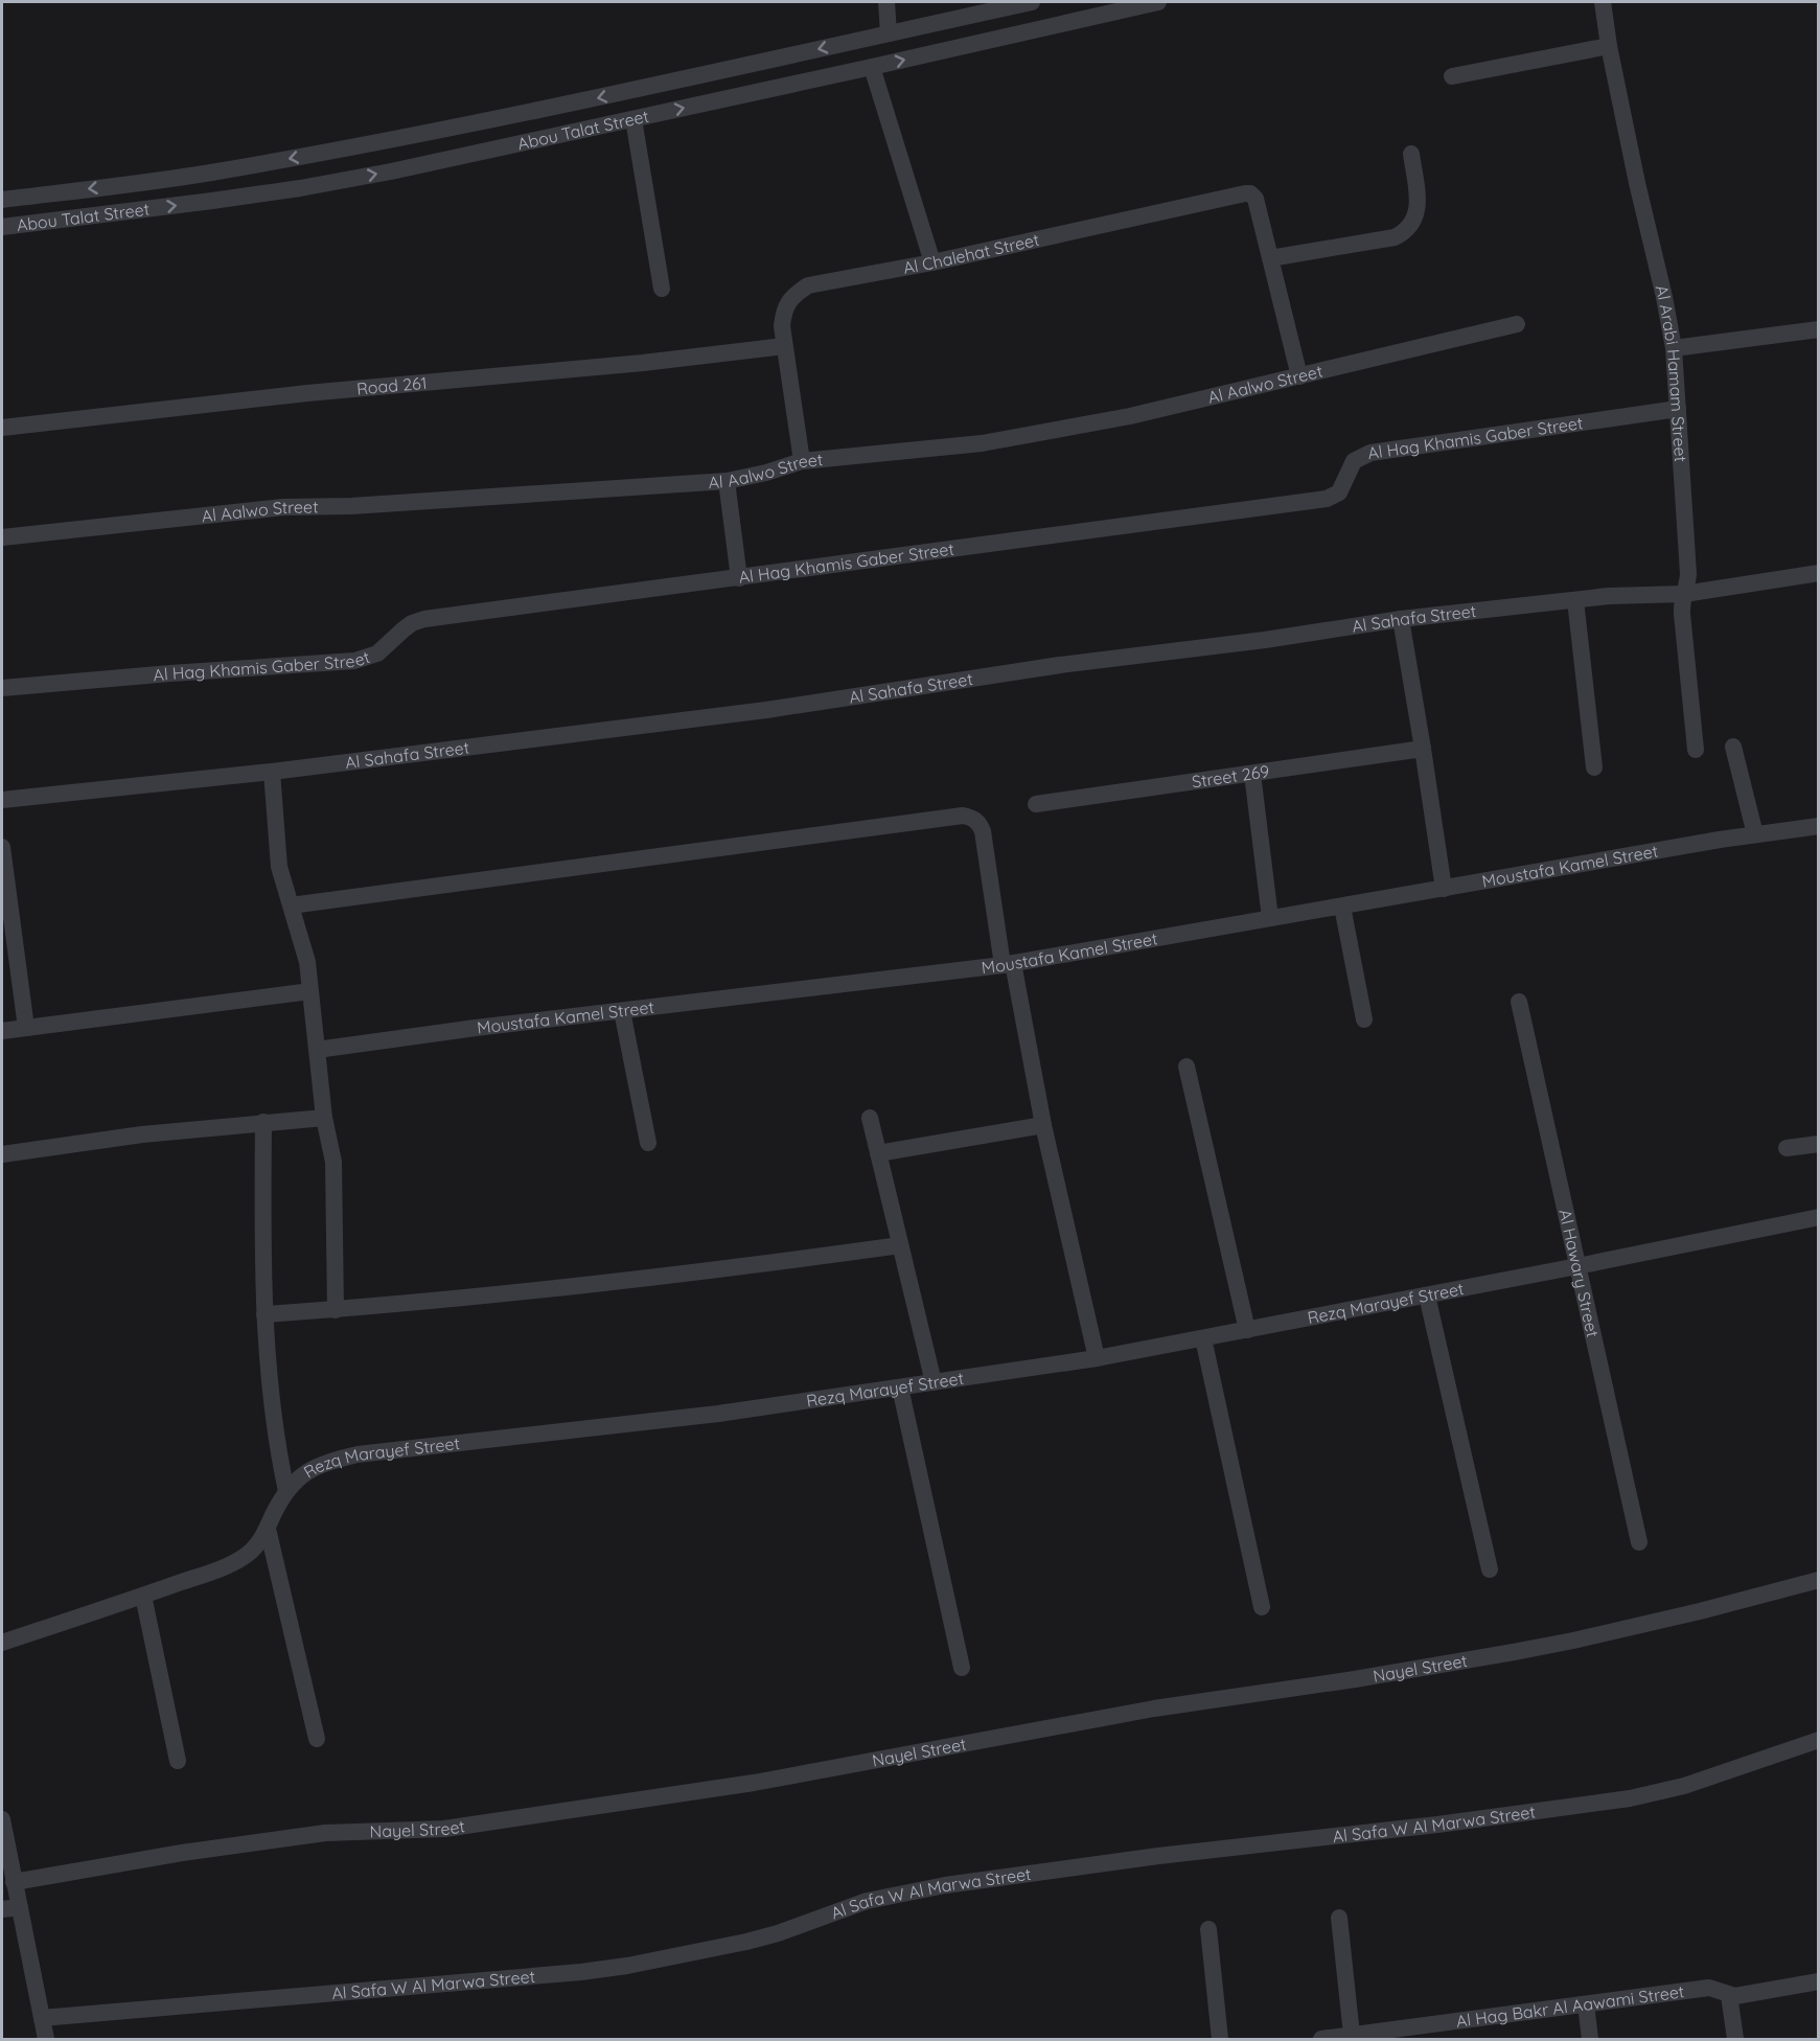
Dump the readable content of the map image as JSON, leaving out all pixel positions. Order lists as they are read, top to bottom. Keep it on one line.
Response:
{"streets":{"street":["Abou Talat Street","Al Chalehat Street","Al Arabi Hamam Street","Road 261","Al Aalwo Street","Al Hag Khamis Gaber Street","Al Sahafa Street","Street 269","Moustafa Kamel Street","Al Hawary Street","Rezq Marayef Street","Nayel Street","Al Safa W Al Marwa Street","Al Hag Bakr Al Aawami Street"]},"crossings":[["Al Chalehat Street","Road 261"],["Al Chalehat Street","Al Aalwo Street"],["Al Arabi Hamam Street","Al Hag Khamis Gaber Street"],["Al Arabi Hamam Street","Al Sahafa Street"],["Al Hawary Street","Rezq Marayef Street"]]}
